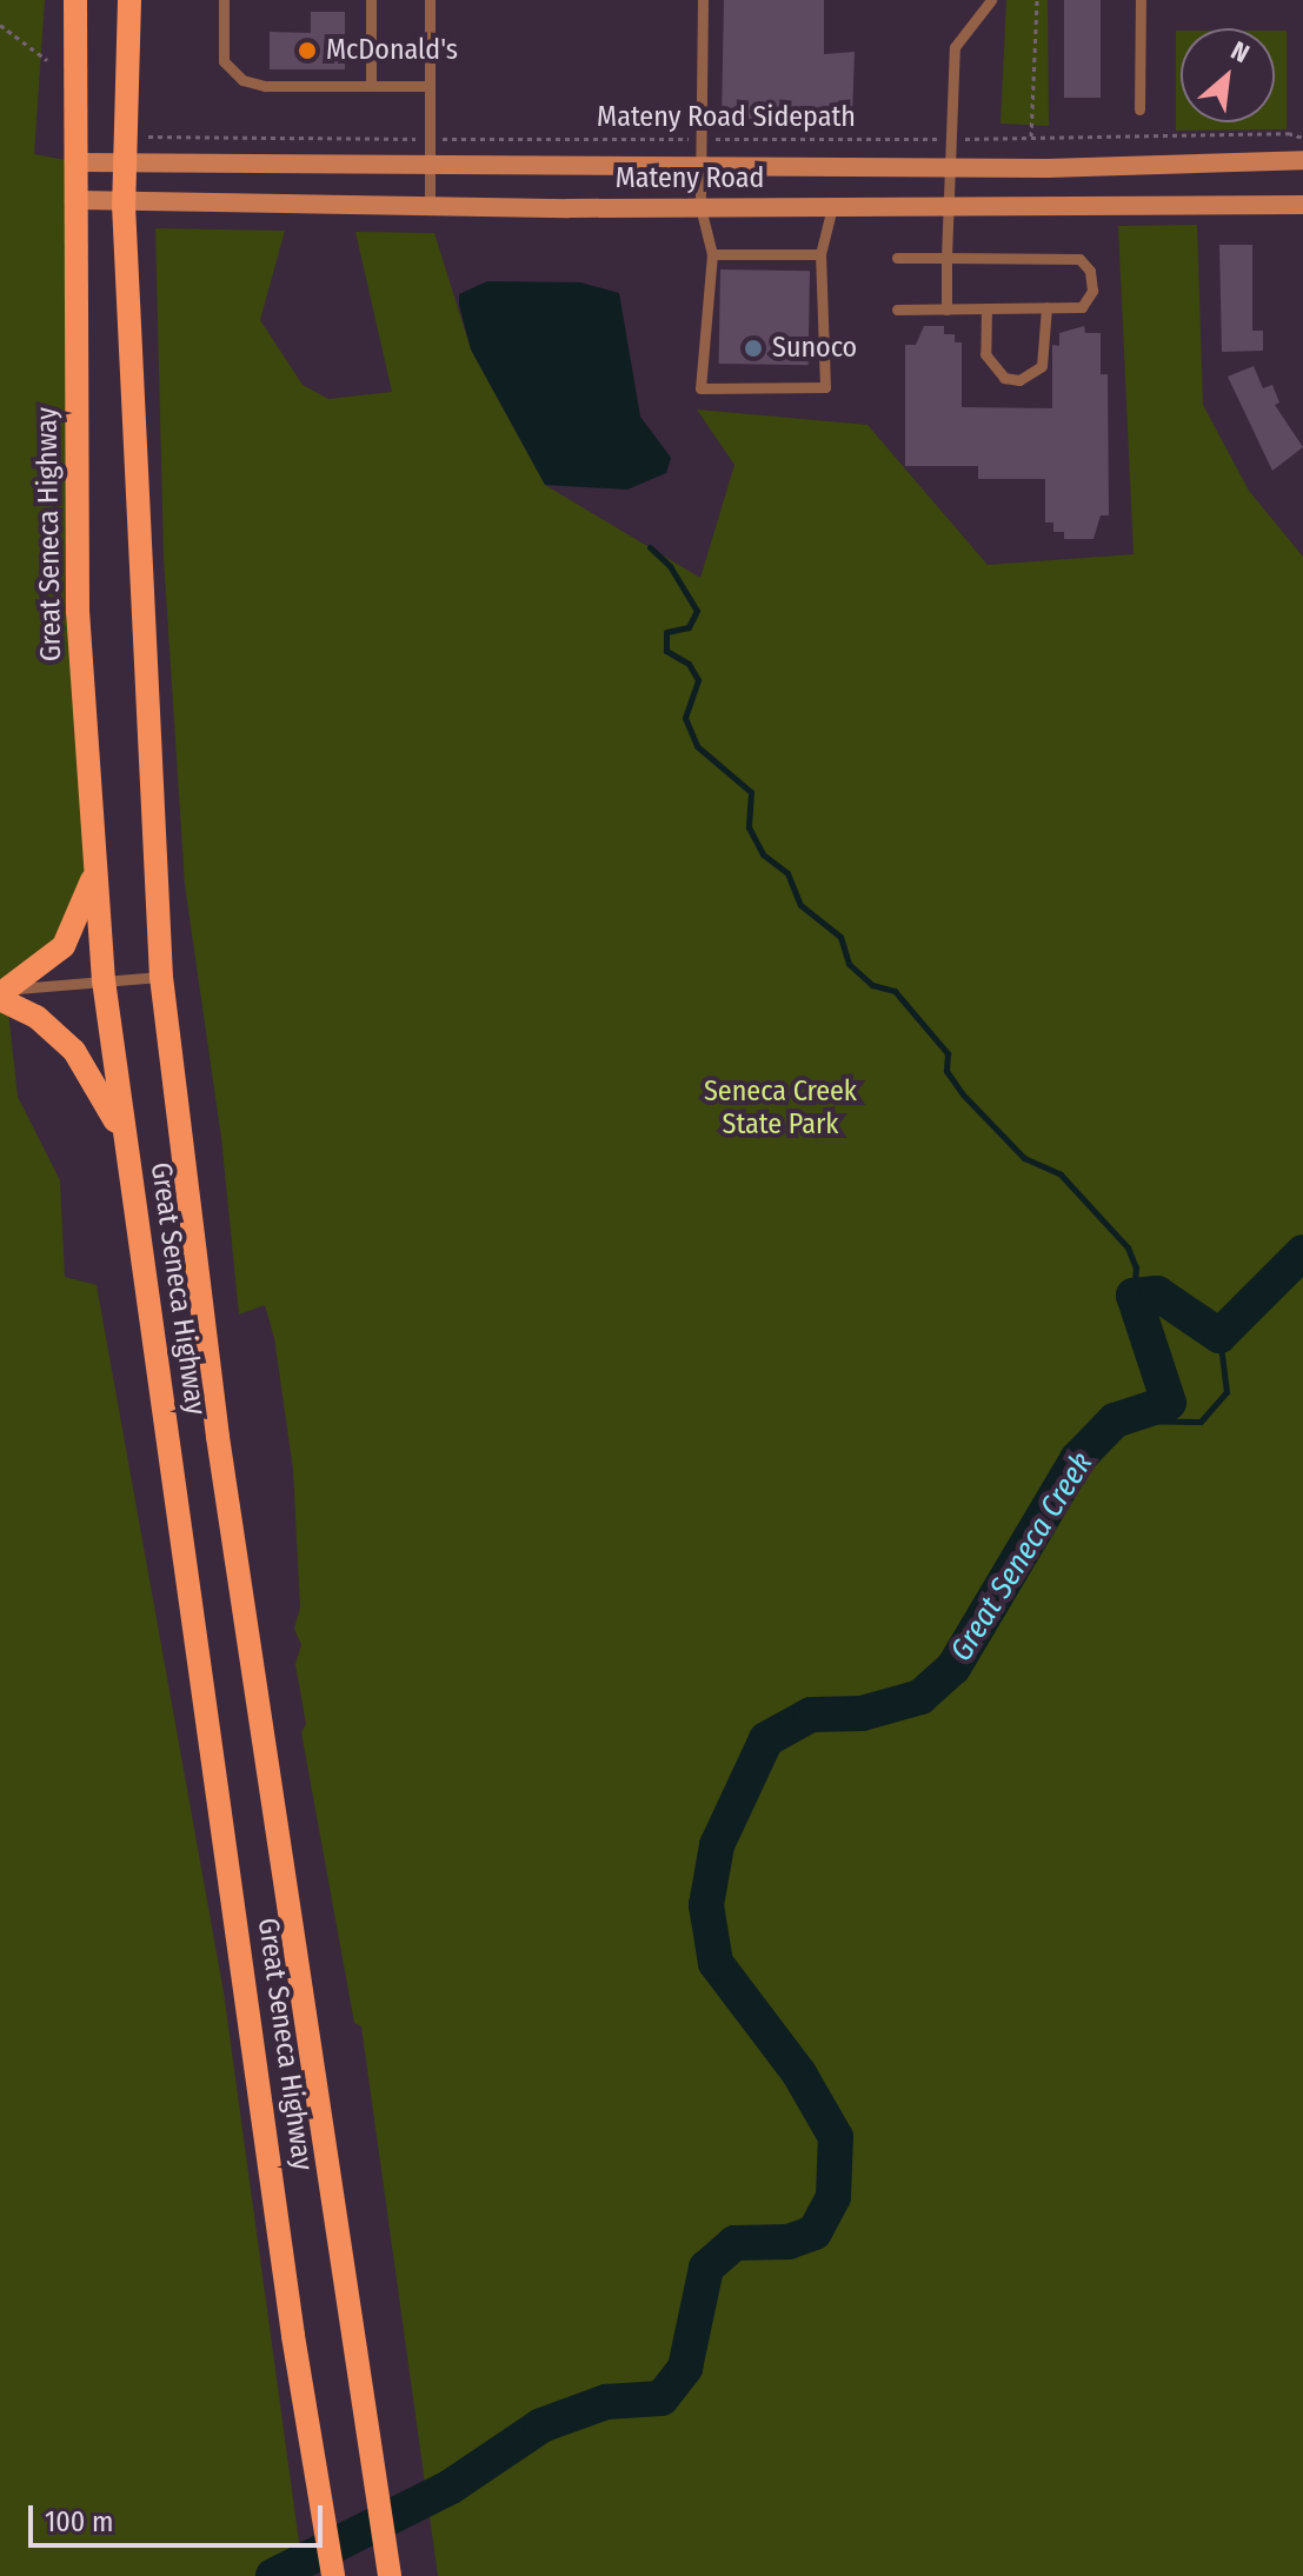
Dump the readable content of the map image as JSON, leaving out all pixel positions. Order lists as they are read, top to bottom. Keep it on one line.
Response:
{"streets":{"main road":["Great Seneca Highway"],"street":["Mateny Road"],"path":["Mateny Road Sidepath"]},"crossings":[["Mateny Road","Great Seneca Highway"]],"water":["Great Seneca Creek"],"parks":["Seneca Creek State Park"],"places":["McDonald's","Sunoco"],"scale_bar":"100 m","north":"top right"}
